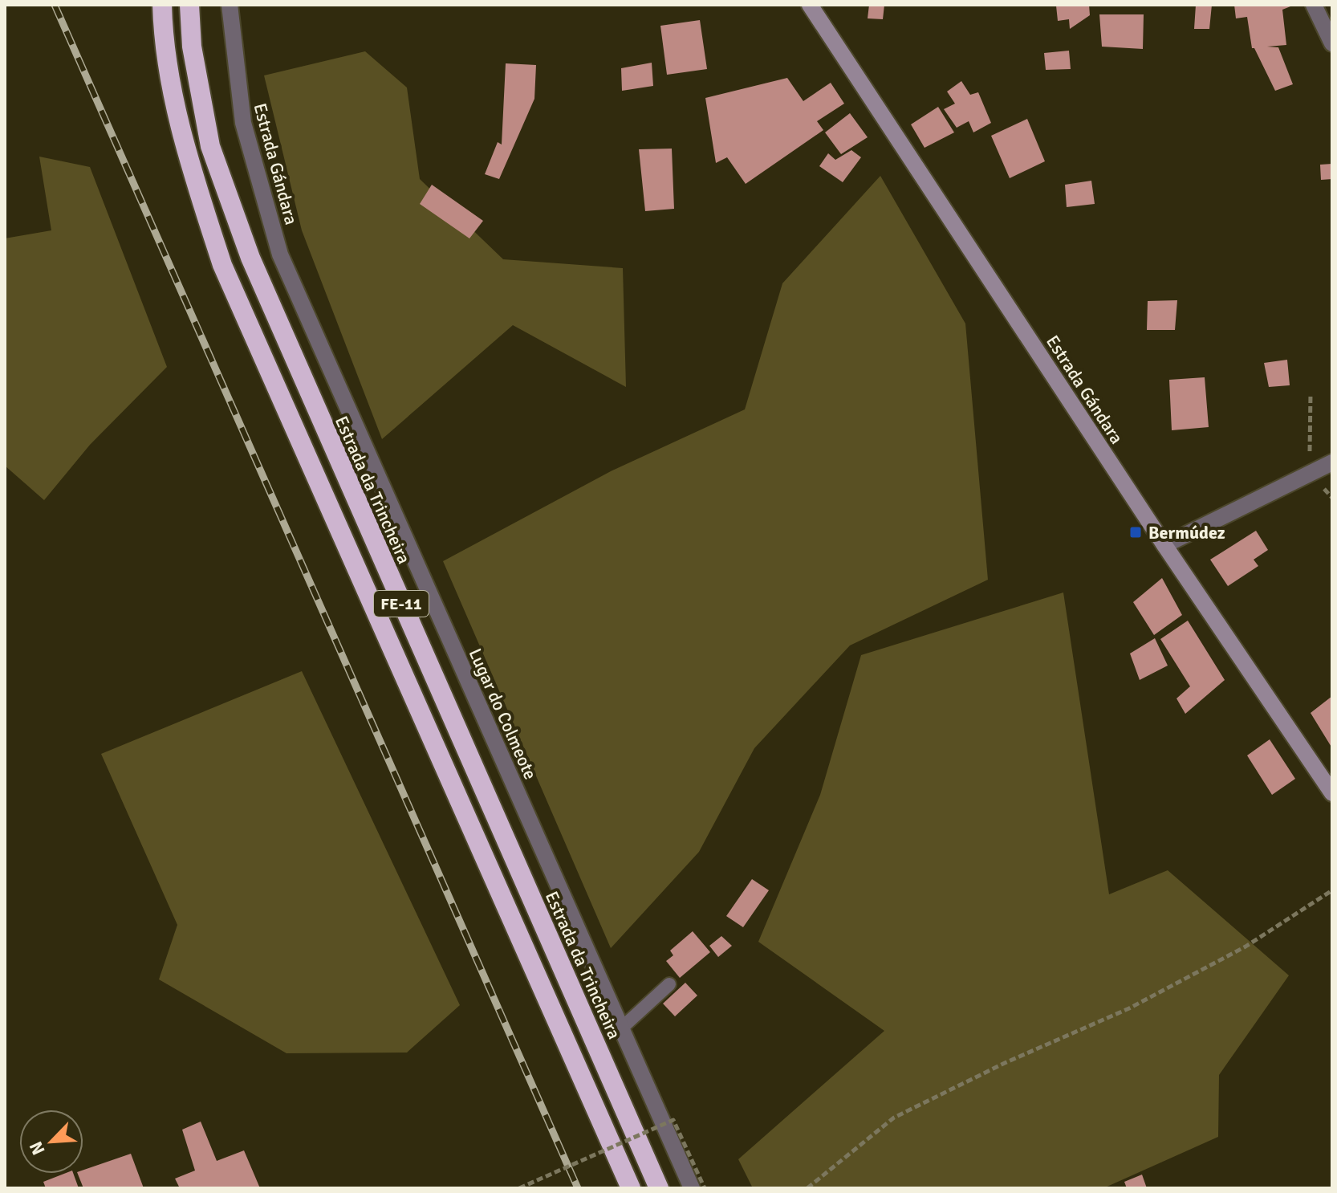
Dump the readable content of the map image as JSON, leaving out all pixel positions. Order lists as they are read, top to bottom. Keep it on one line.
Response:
{"streets":{"highway":["Estrada da Trincheira","FE-11"],"street":["Estrada Gándara","Lugar do Colmeote"]},"crossings":[["Estrada Gándara","Lugar do Colmeote"]],"places":{"transit":["Bermúdez"]},"north":"bottom left"}
